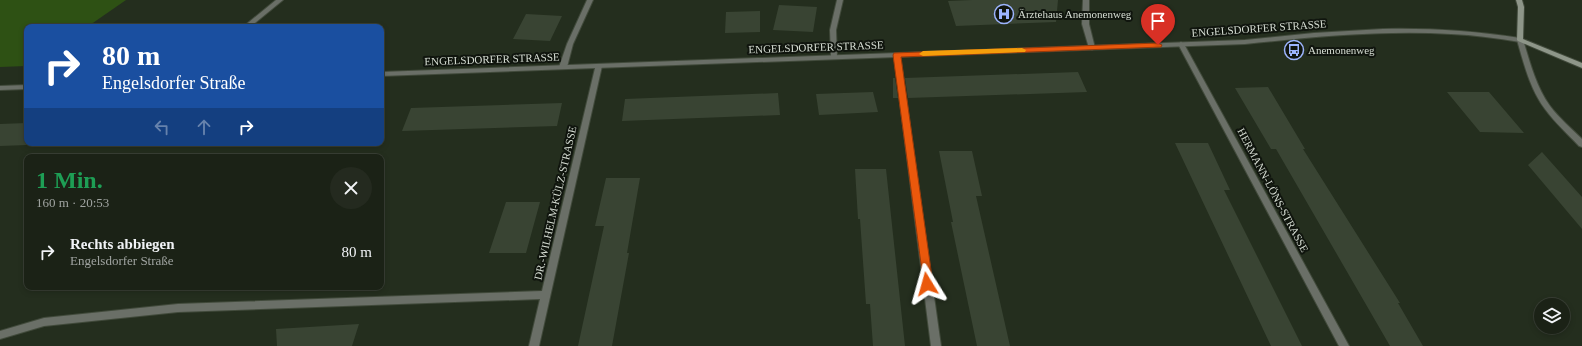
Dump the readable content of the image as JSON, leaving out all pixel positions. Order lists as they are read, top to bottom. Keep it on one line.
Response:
{"streets":{"main road":["ENGELSDORFER STRASSE"],"street":["HERMANN-LÖNS-STRASSE","DR.-WILHELM-KÜLZ-STRASSE"]},"crossings":[["ENGELSDORFER STRASSE","HERMANN-LÖNS-STRASSE"],["ENGELSDORFER STRASSE","DR.-WILHELM-KÜLZ-STRASSE"]],"places":{"hospital":["Ärztehaus Anemonenweg"],"bus stop":["Anemonenweg"]},"page":{"turn":["80 m","Engelsdorfer Straße"],"heading":["1 Min.","160 m · 20:53"],"list":[{"name":"Rechts abbiegen","note":"Engelsdorfer Straße","value":"80 m"}]}}
